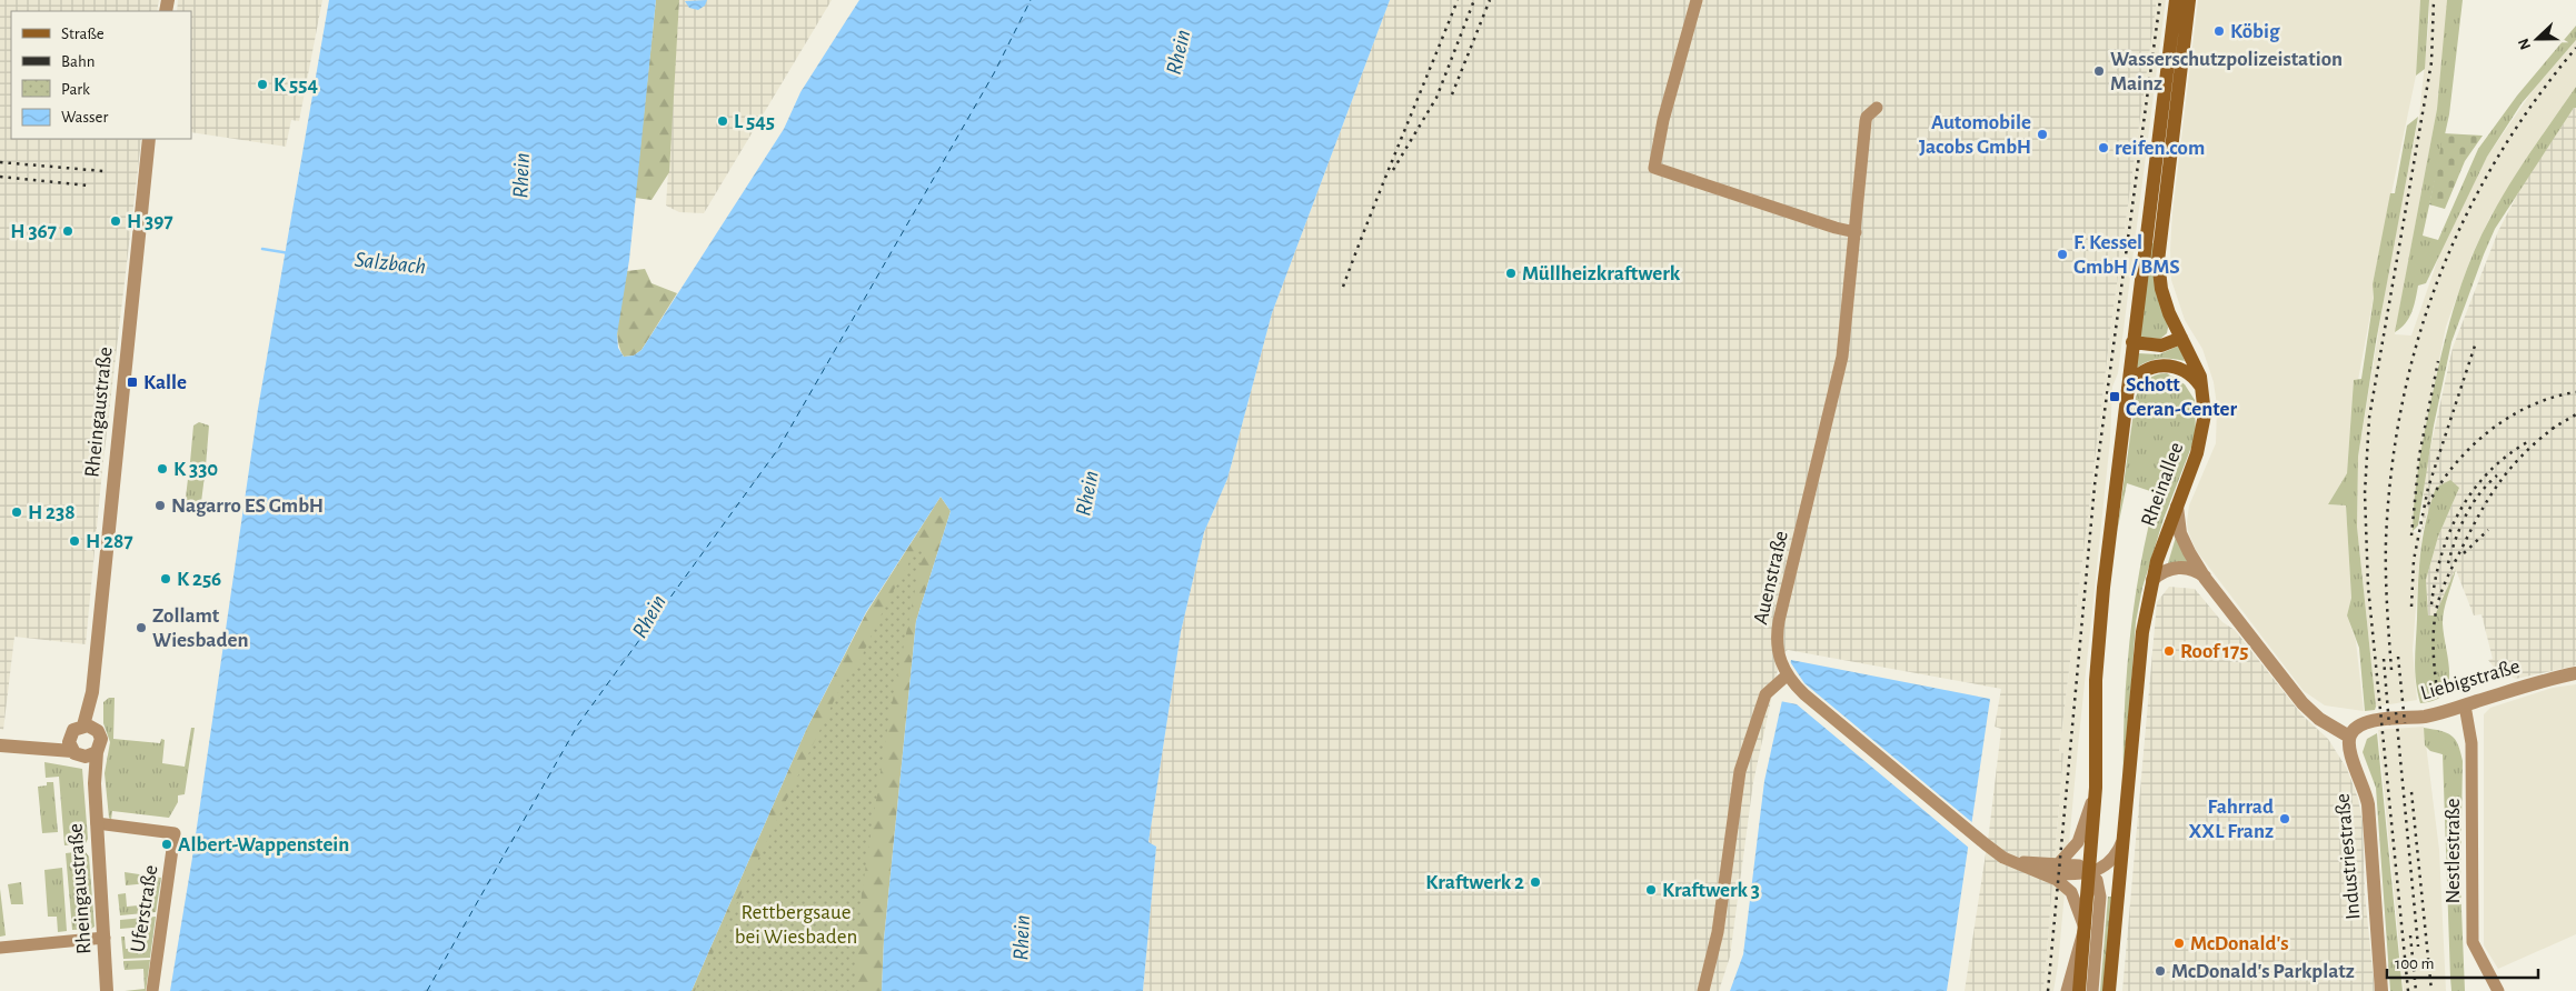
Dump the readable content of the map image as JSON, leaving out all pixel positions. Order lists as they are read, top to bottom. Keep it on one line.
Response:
{"streets":{"main road":["Rheinallee"],"street":["Rheingaustraße","Auenstraße","Liebigstraße","Nestlestraße","Industriestraße","Uferstraße"]},"crossings":[["Rheingaustraße","Uferstraße"],["Rheinallee","Auenstraße"],["Liebigstraße","Nestlestraße"],["Liebigstraße","Industriestraße"]],"water":["Rhein","Salzbach"],"parks":["Rettbergsaue bei Wiesbaden"],"places":{"other":["Köbig","Wasserschutzpolizeistation Mainz","K 554","L 545","Automobile Jacobs GmbH","reifen.com","H 397","H 367","F. Kessel GmbH / BMS","Müllheizkraftwerk","K 330","Nagarro ES GmbH","H 238","H 287","K 256","Zollamt Wiesbaden","Roof 175","Fahrrad XXL Franz","Albert-Wappenstein","Kraftwerk 2","Kraftwerk 3","McDonald's","McDonald's Parkplatz"],"transit":["Kalle","Schott Ceran-Center"]},"legend":["Straße","Bahn","Park","Wasser"],"scale_bar":"100 m","north":"left"}
